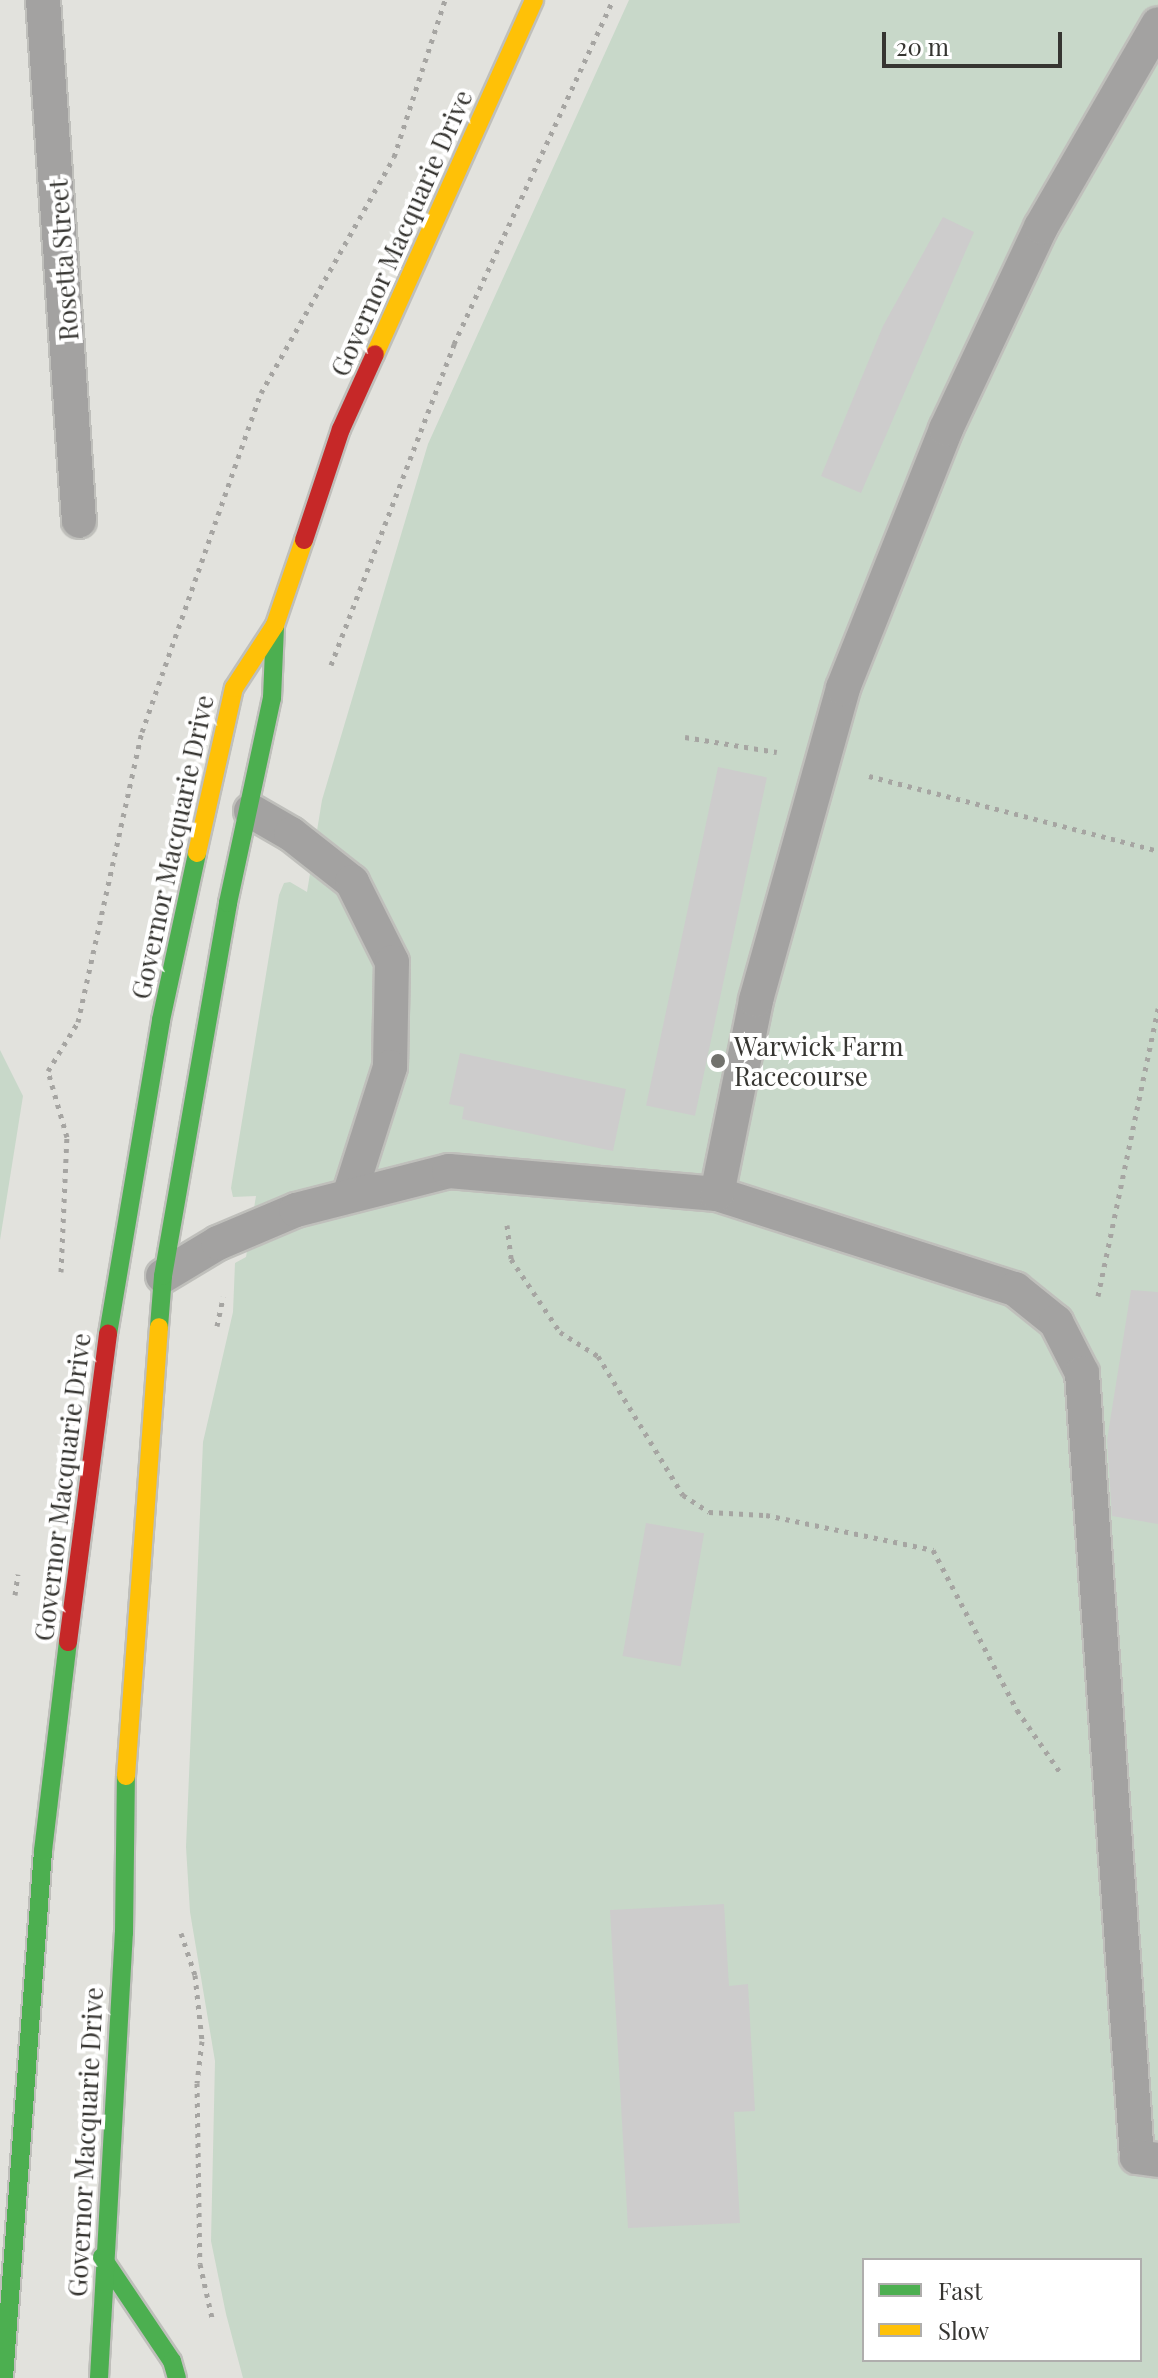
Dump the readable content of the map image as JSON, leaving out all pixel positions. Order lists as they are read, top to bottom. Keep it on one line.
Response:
{"streets":{"main road":["Governor Macquarie Drive"],"lane":["Rosetta Street"]},"places":["Warwick Farm Racecourse"],"legend":["Fast","Slow"],"scale_bar":"20 m"}
